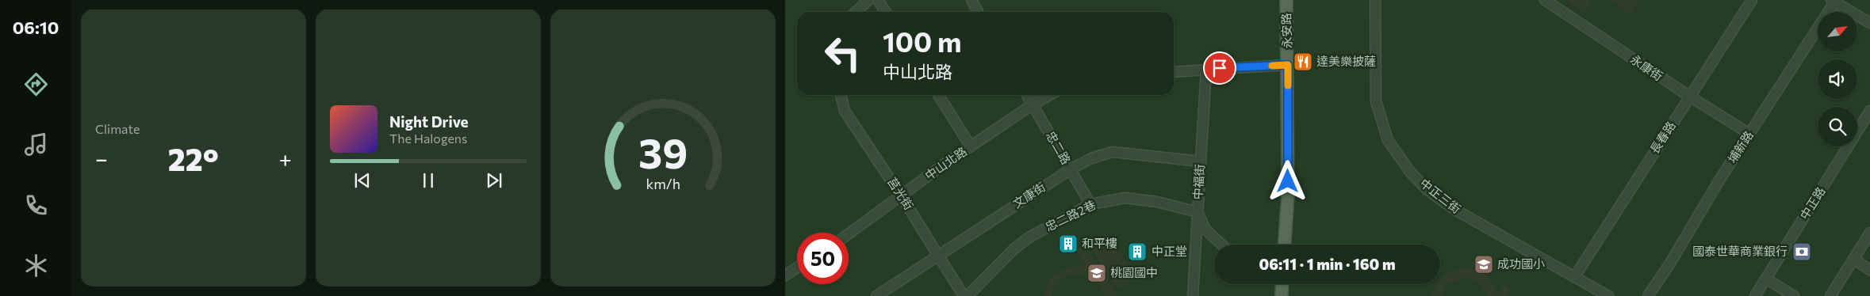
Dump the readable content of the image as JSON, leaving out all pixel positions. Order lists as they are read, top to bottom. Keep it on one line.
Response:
{"streets":{"main road":["永安路"],"street":["永康街","長春路","埔新路","忠二路","中山北路","中福街","莒光街","文康街","中正三街","中正路","忠二路2巷"]},"crossings":[["永康街","長春路"],["永康街","埔新路"],["長春路","中正三街"],["忠二路","中山北路"],["忠二路","文康街"],["忠二路","忠二路2巷"],["中山北路","莒光街"],["中福街","文康街"],["中福街","忠二路2巷"],["莒光街","文康街"]],"places":{"restaurant":["達美樂披薩"],"building":["和平樓","中正堂"],"bank":["國泰世華商業銀行"],"school or university":["成功國小","桃園國中"]},"north":"top right","page":{"tabs":"06:10","tile":"Climate","turn":["100 m","中山北路"],"song":["Night Drive","The Halogens"],"heat":["−","22°","+"],"limit":"50","trip":"06:11 · 1 min · 160 m","gauge":["39","km/h"]}}
